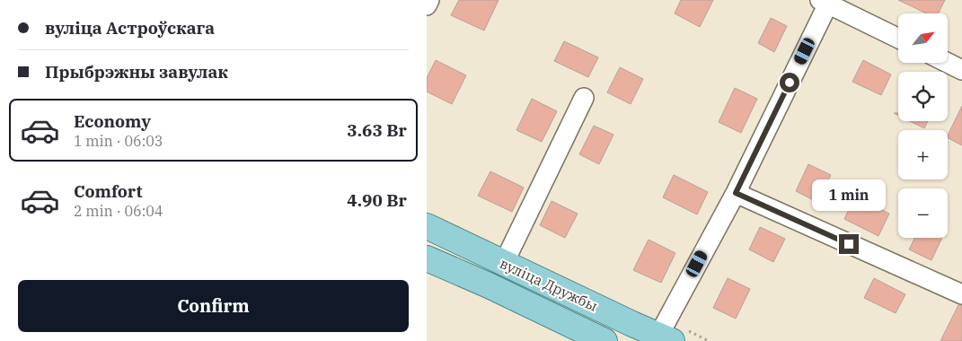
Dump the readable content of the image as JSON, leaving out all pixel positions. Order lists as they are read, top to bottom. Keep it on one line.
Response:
{"streets":{"main road":["вуліца Дружбы"]},"north":"top right","page":{"banner":["вуліца Астроўскага","Прыбрэжны завулак"],"map_buttons":["+","−"],"list":[{"name":"Economy","note":"1 min · 06:03","value":"3.63 Br"},{"name":"Comfort","note":"2 min · 06:04","value":"4.90 Br"}],"bubble":"1 min","buttons":"Confirm"}}
